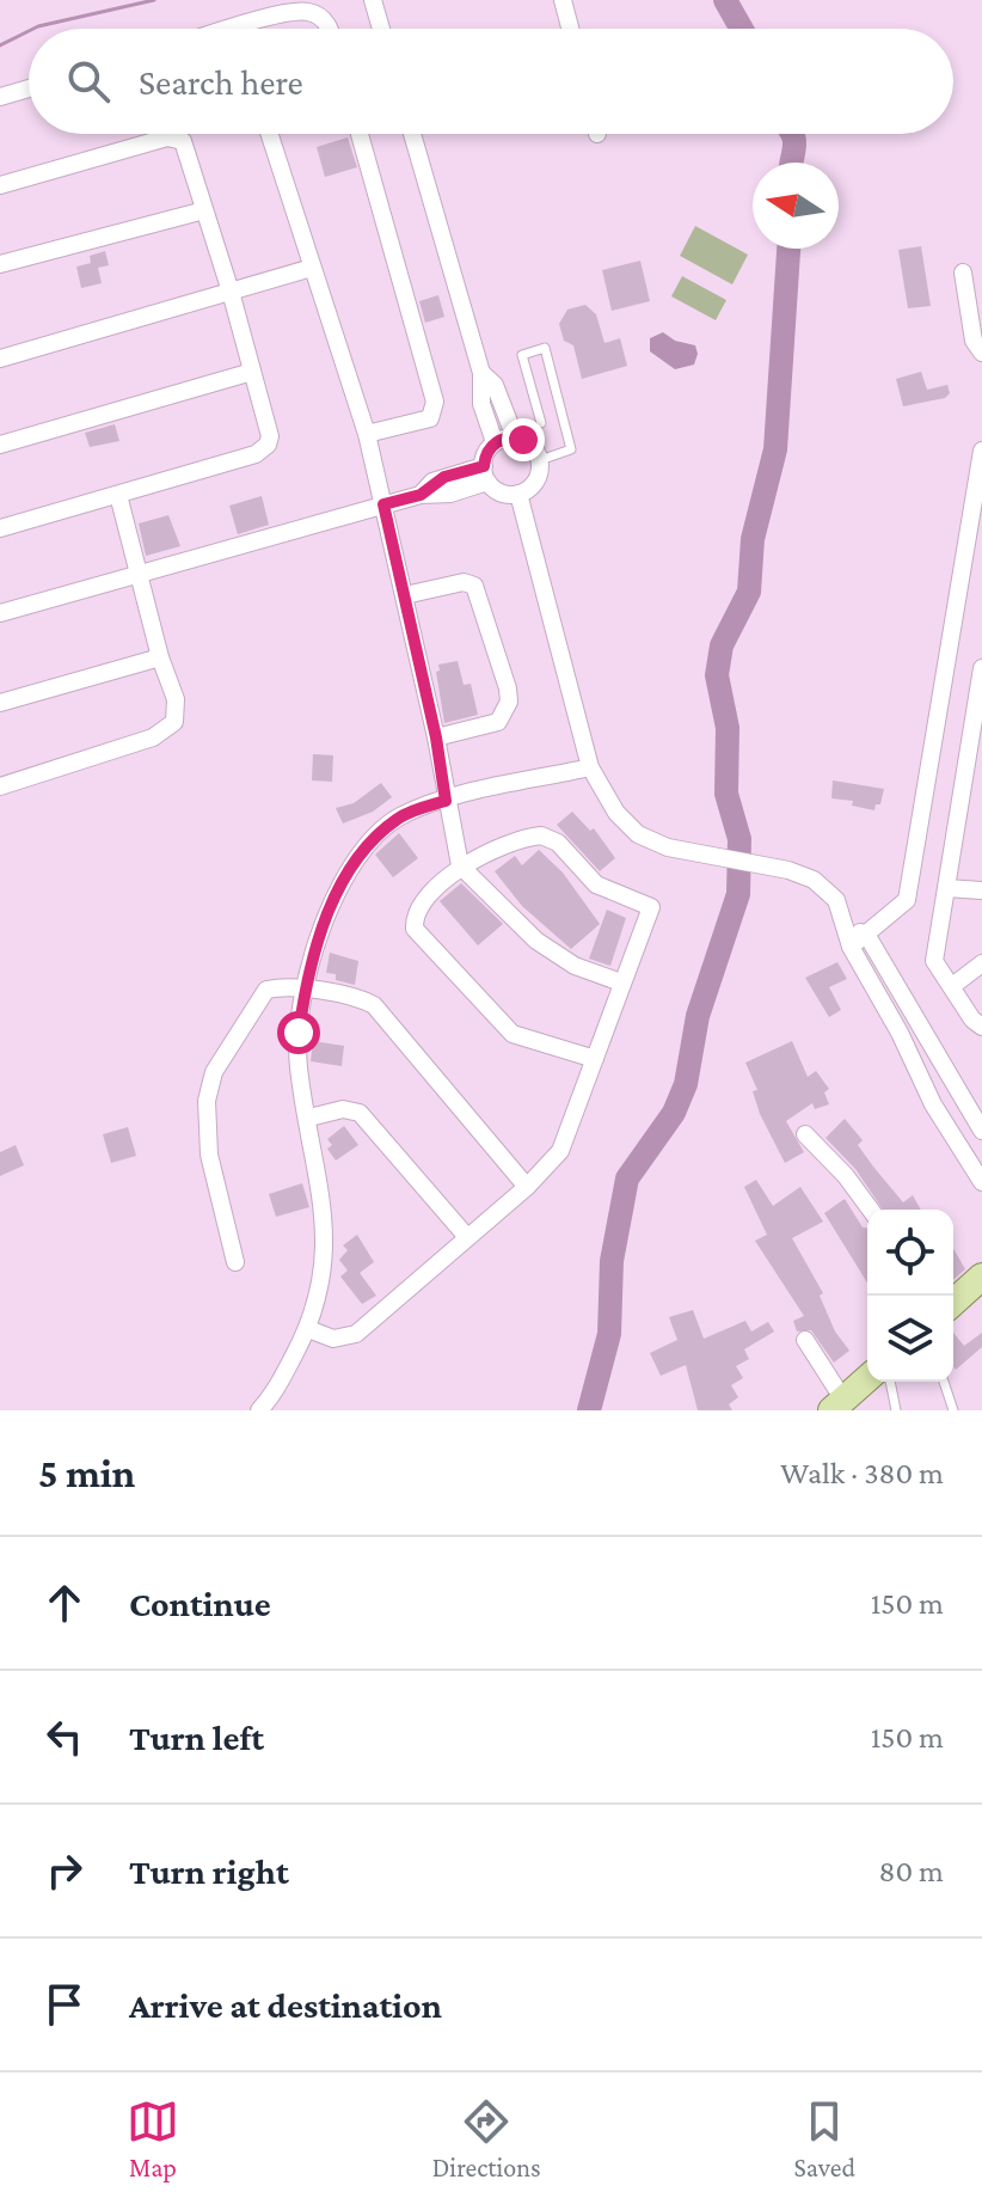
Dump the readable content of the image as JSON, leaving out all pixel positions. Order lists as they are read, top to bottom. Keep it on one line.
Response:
{"north":"left","page":{"search":"Search here","heading":["5 min","Walk · 380 m"],"list":[["Continue","150 m"],["Turn left","150 m"],["Turn right","80 m"],"Arrive at destination"],"nav":["Map","Directions","Saved"]}}
